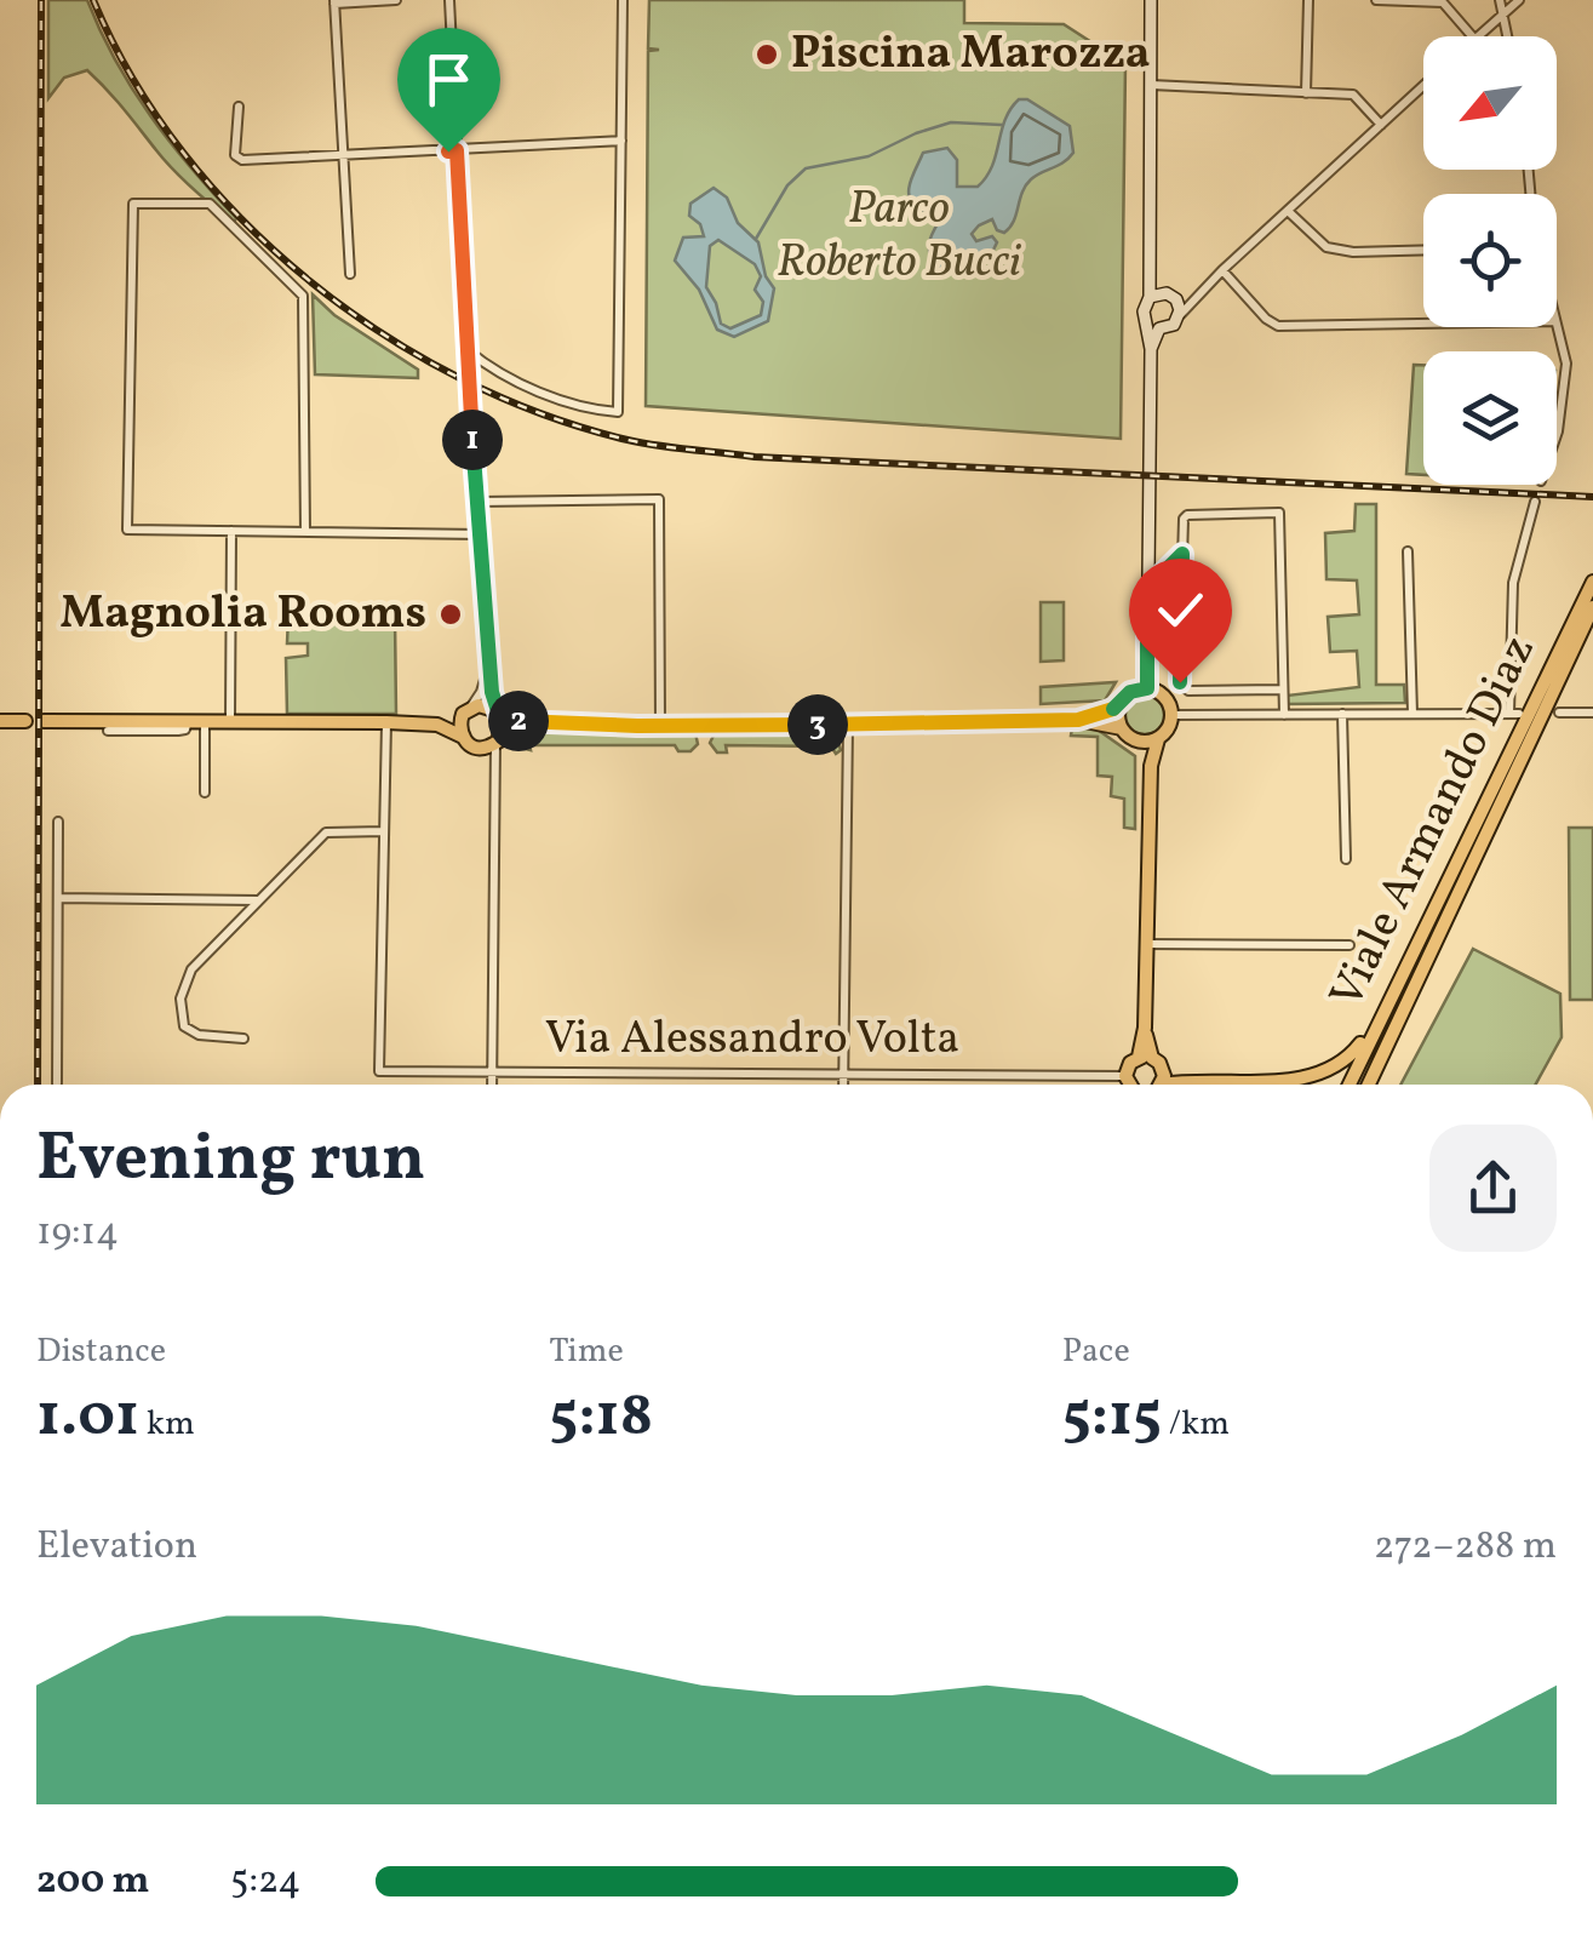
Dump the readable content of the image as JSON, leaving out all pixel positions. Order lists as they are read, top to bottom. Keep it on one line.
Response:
{"streets":{"main road":["Viale Armando Diaz"],"street":["Via Alessandro Volta"]},"parks":["Parco Roberto Bucci"],"places":["Piscina Marozza","Magnolia Rooms"],"north":"bottom left","page":{"pins":["1","2","3"],"heading":["Evening run","19:14"],"stats":[["Distance","1.01 km"],["Time","5:18"],["Pace","5:15 /km"]],"chart":["Elevation","272–288 m"],"list":[{"name":"200 m","note":"5:24"}]}}
